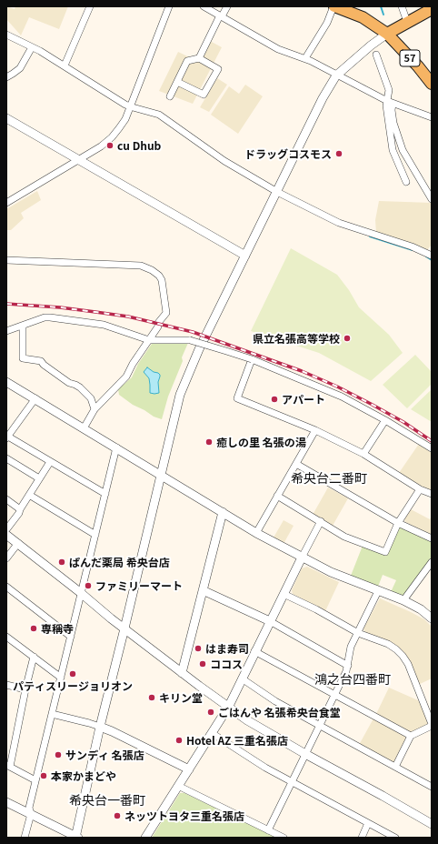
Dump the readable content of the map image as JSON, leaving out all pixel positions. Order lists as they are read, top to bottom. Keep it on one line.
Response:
{"streets":{"main road":["57"]},"districts":["希央台二番町","鴻之台四番町","希央台一番町"],"places":["cu Dhub","ドラッグコスモス","県立名張高等学校","アパート","癒しの里 名張の湯","ぱんだ薬局 希央台店","ファミリーマート","専稱寺","はま寿司","ココス","パティスリージョリオン","キリン堂","ごはんや 名張希央台食堂","Hotel AZ 三重名張店","サンディ 名張店","本家かまどや","ネッツトヨタ三重名張店"]}
